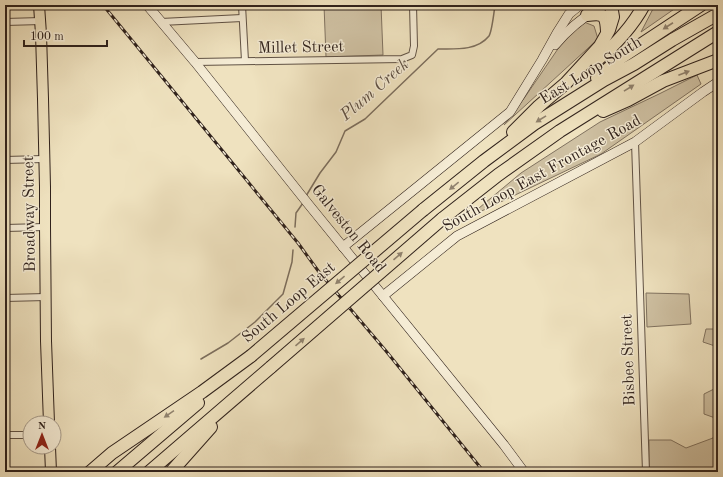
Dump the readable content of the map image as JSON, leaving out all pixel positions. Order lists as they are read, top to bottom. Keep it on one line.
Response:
{"streets":{"highway":["East Loop South","South Loop East"],"main road":["South Loop East Frontage Road","Broadway Street","Galveston Road"],"street":["Millet Street","Bisbee Street"]},"crossings":[["Millet Street","Galveston Road"],["East Loop South","South Loop East"],["South Loop East Frontage Road","Galveston Road"],["South Loop East Frontage Road","Bisbee Street"]],"one_way":["South Loop East"],"water":["Plum Creek"],"scale_bar":"100 m","north":"top"}
